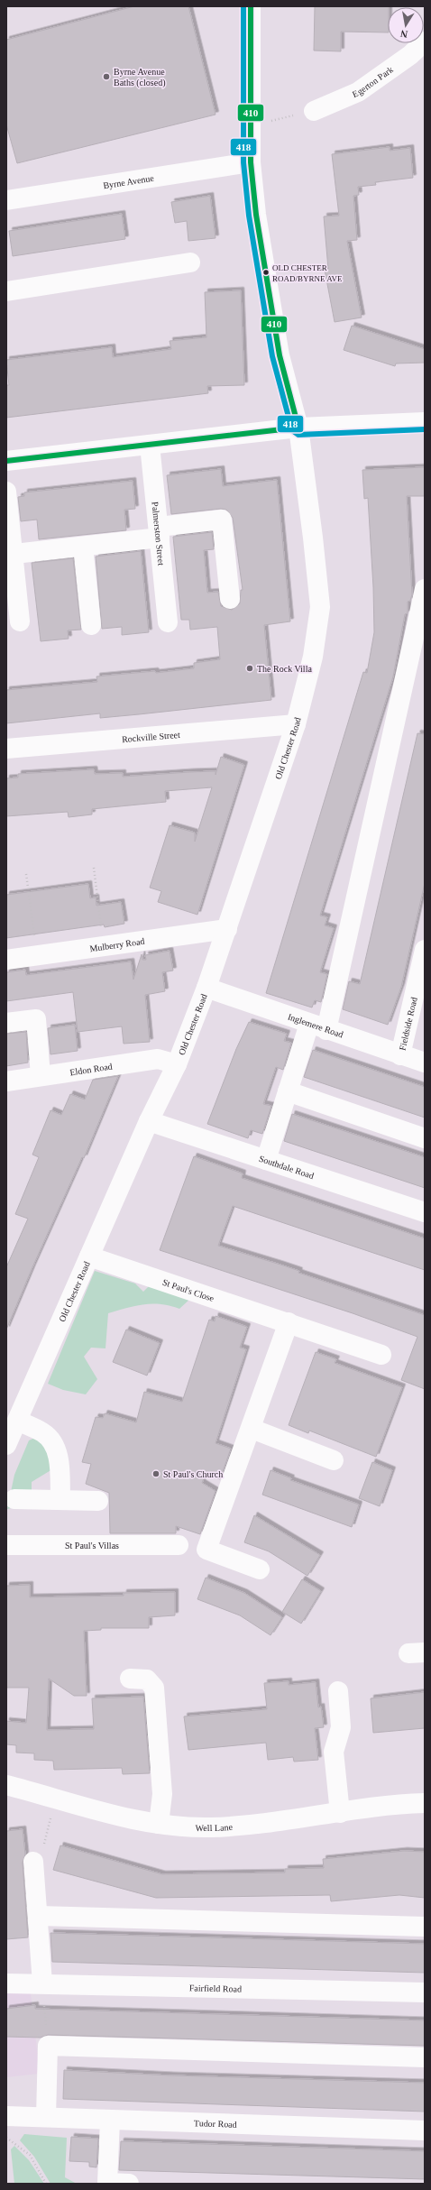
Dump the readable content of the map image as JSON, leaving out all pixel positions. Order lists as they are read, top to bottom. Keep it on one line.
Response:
{"streets":{"street":["Egerton Park","Byrne Avenue","Palmerston Street","Rockville Street","Old Chester Road","Mulberry Road","Fieldside Road","Inglemere Road","Eldon Road","Southdale Road","St Paul's Close","St Paul's Villas","Well Lane","Fairfield Road","Tudor Road"]},"crossings":[["Byrne Avenue","Old Chester Road"],["Rockville Street","Old Chester Road"],["Old Chester Road","Mulberry Road"],["Old Chester Road","Inglemere Road"],["Old Chester Road","Eldon Road"],["Old Chester Road","Southdale Road"],["Old Chester Road","St Paul's Close"],["Fieldside Road","Inglemere Road"]],"places":["Byrne Avenue Baths (closed)","OLD CHESTER ROAD/BYRNE AVE","The Rock Villa","St Paul's Church"],"lines":["transit line 410","transit line 418"],"north":"bottom"}
